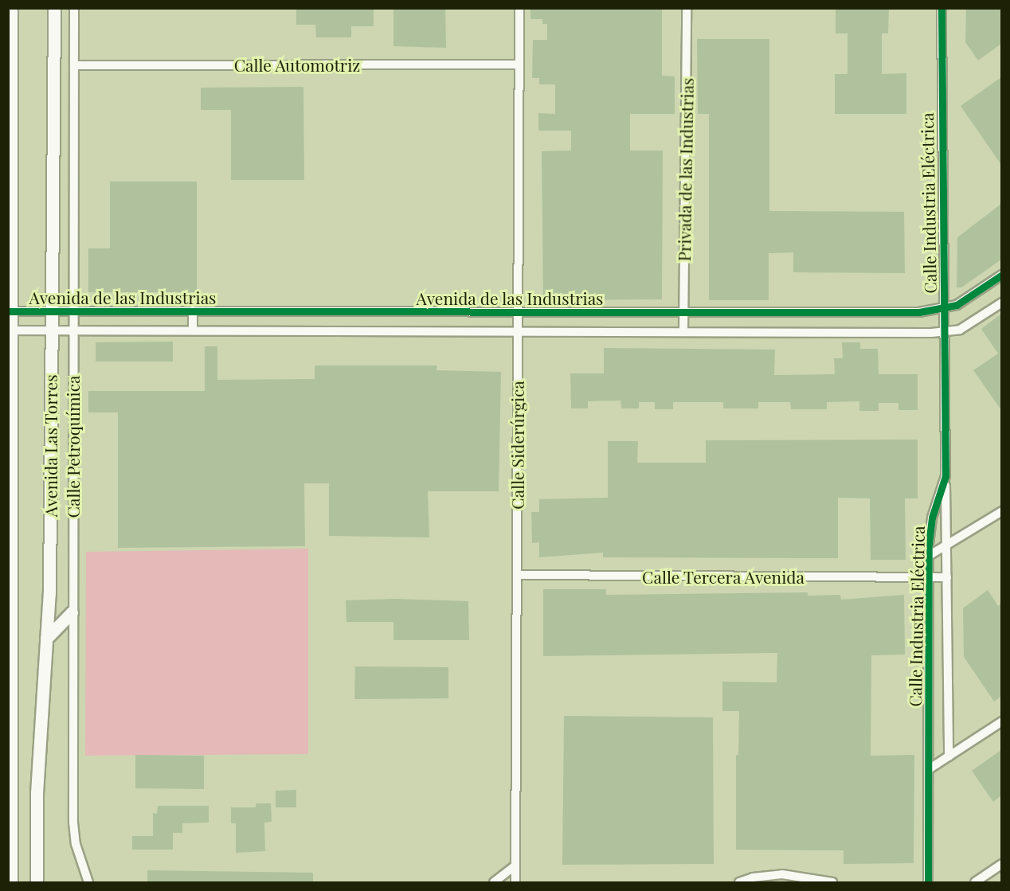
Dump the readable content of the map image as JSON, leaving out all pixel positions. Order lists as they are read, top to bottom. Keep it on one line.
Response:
{"streets":{"main road":["Avenida Las Torres"],"street":["Calle Automotriz","Privada de las Industrias","Calle Industria Eléctrica","Avenida de las Industrias","Calle Siderúrgica","Calle Petroquímica","Calle Tercera Avenida"]},"crossings":[["Calle Automotriz","Calle Siderúrgica"],["Calle Automotriz","Calle Petroquímica"],["Privada de las Industrias","Avenida de las Industrias"],["Calle Industria Eléctrica","Avenida de las Industrias"],["Calle Industria Eléctrica","Calle Tercera Avenida"],["Avenida de las Industrias","Calle Siderúrgica"],["Avenida de las Industrias","Avenida Las Torres"],["Avenida de las Industrias","Calle Petroquímica"],["Calle Siderúrgica","Calle Tercera Avenida"]]}
